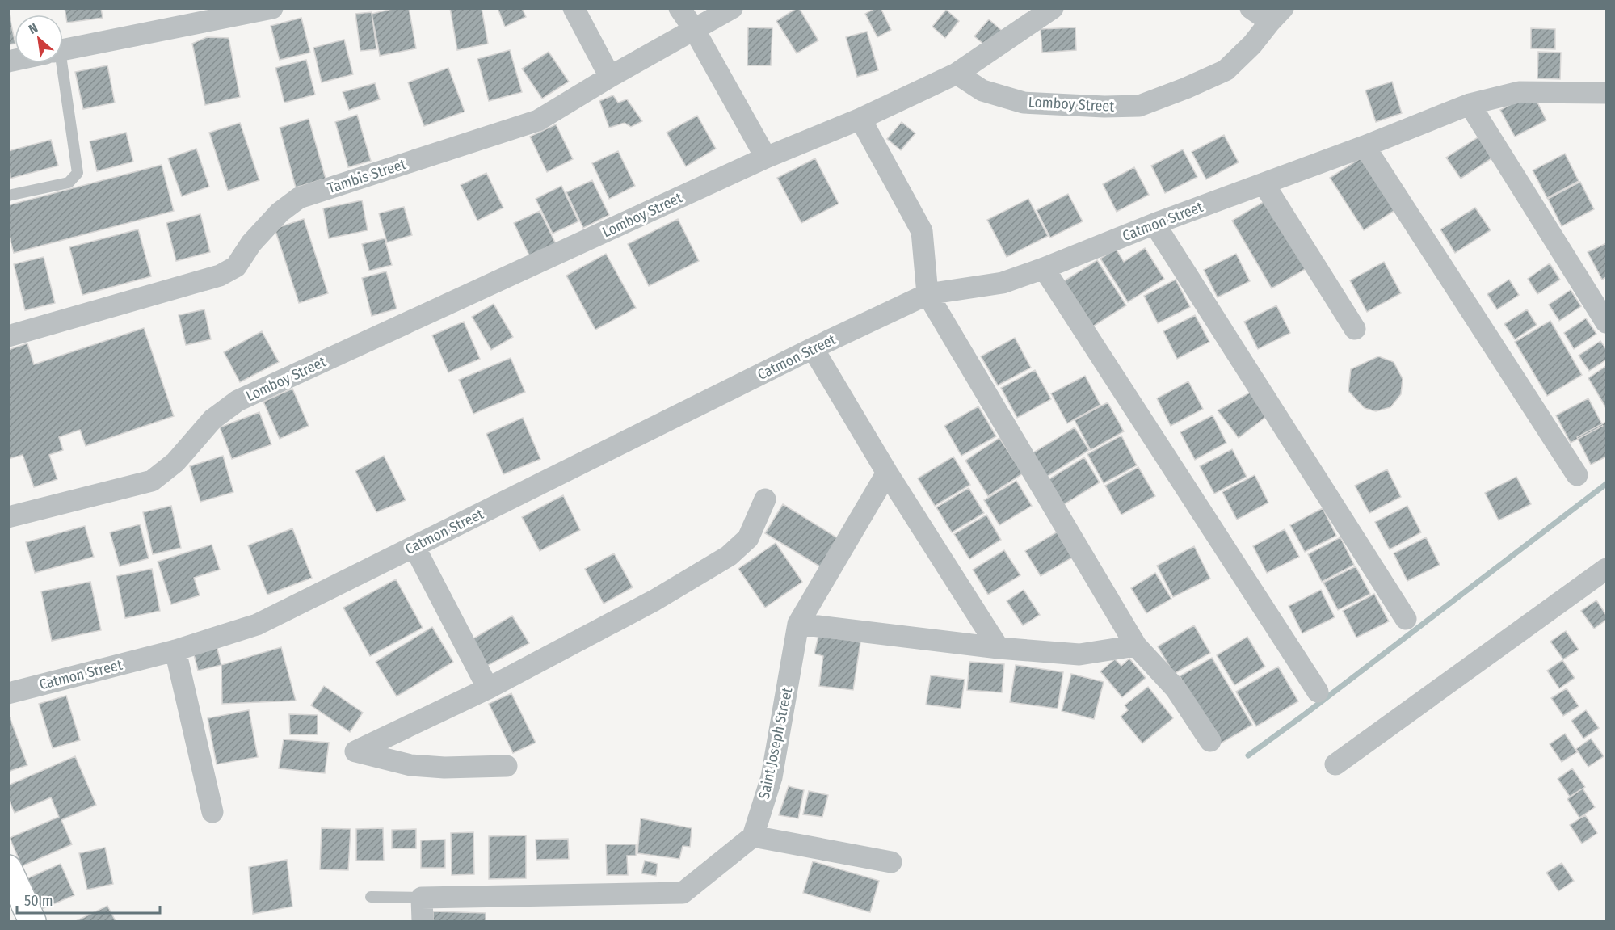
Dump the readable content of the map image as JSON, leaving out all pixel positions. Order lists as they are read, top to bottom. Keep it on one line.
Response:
{"streets":{"street":["Lomboy Street","Tambis Street","Catmon Street","Saint Joseph Street"]},"scale_bar":"50 m","north":"top left"}
